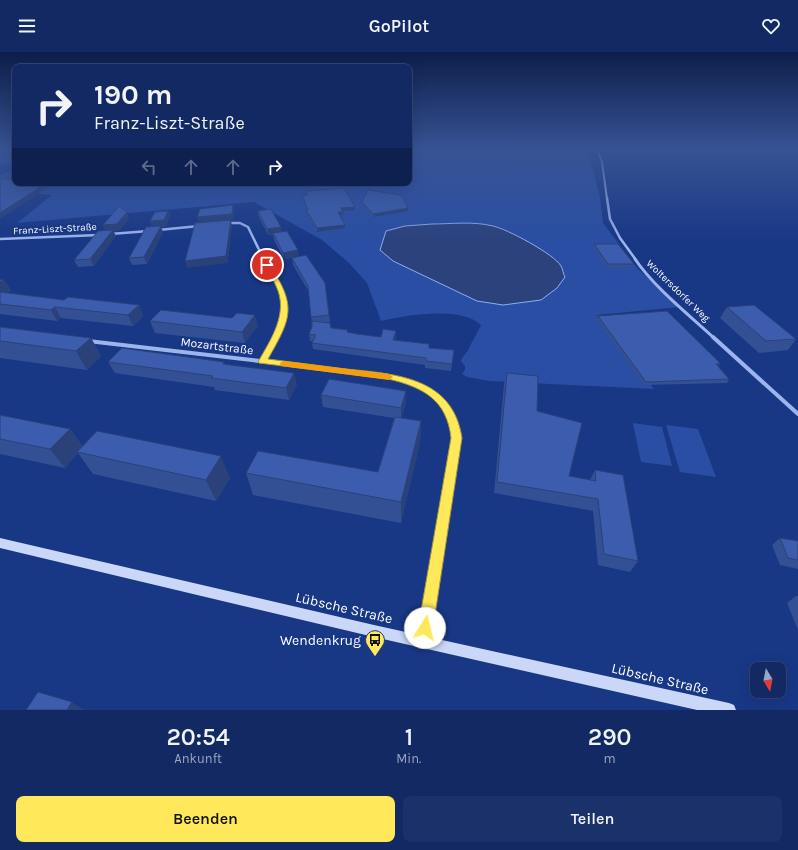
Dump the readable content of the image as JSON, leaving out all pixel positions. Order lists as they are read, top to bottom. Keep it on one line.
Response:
{"streets":{"street":["Franz-Liszt-Straße","Woltersdorfer Weg","Mozartstraße","Lübsche Straße"]},"crossings":[["Mozartstraße","Lübsche Straße"]],"places":{"bus stop":["Wendenkrug"]},"north":"bottom","page":{"header":"GoPilot","turn":["190 m","Franz-Liszt-Straße"],"eta":["20:54","Ankunft","1","Min.","290","m"],"buttons":["Beenden","Teilen"]}}
